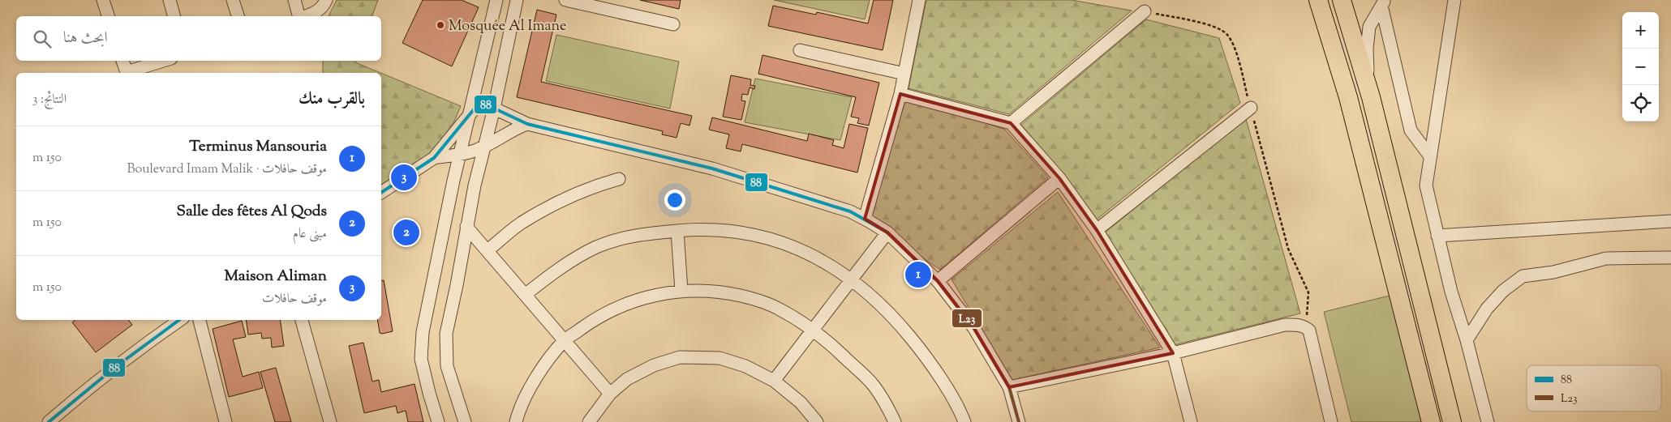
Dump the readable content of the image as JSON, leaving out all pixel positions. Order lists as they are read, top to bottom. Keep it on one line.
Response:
{"places":["Mosquée Al Imane"],"lines":["transit line 88","transit line L23"],"legend":["88","L23"],"page":{"map_buttons":["+","−"],"search":"ابحث هنا","heading":["بالقرب منك","النتائج: 3"],"list":[{"mark":"1","name":"Terminus Mansouria","note":"موقف حافلات · Boulevard Imam Malik","value":"150 m"},{"mark":"2","name":"Salle des fêtes Al Qods","note":"مبنى عام","value":"150 m"},{"mark":"3","name":"Maison Aliman","note":"موقف حافلات","value":"150 m"}],"pins":["3","2","1"]}}
